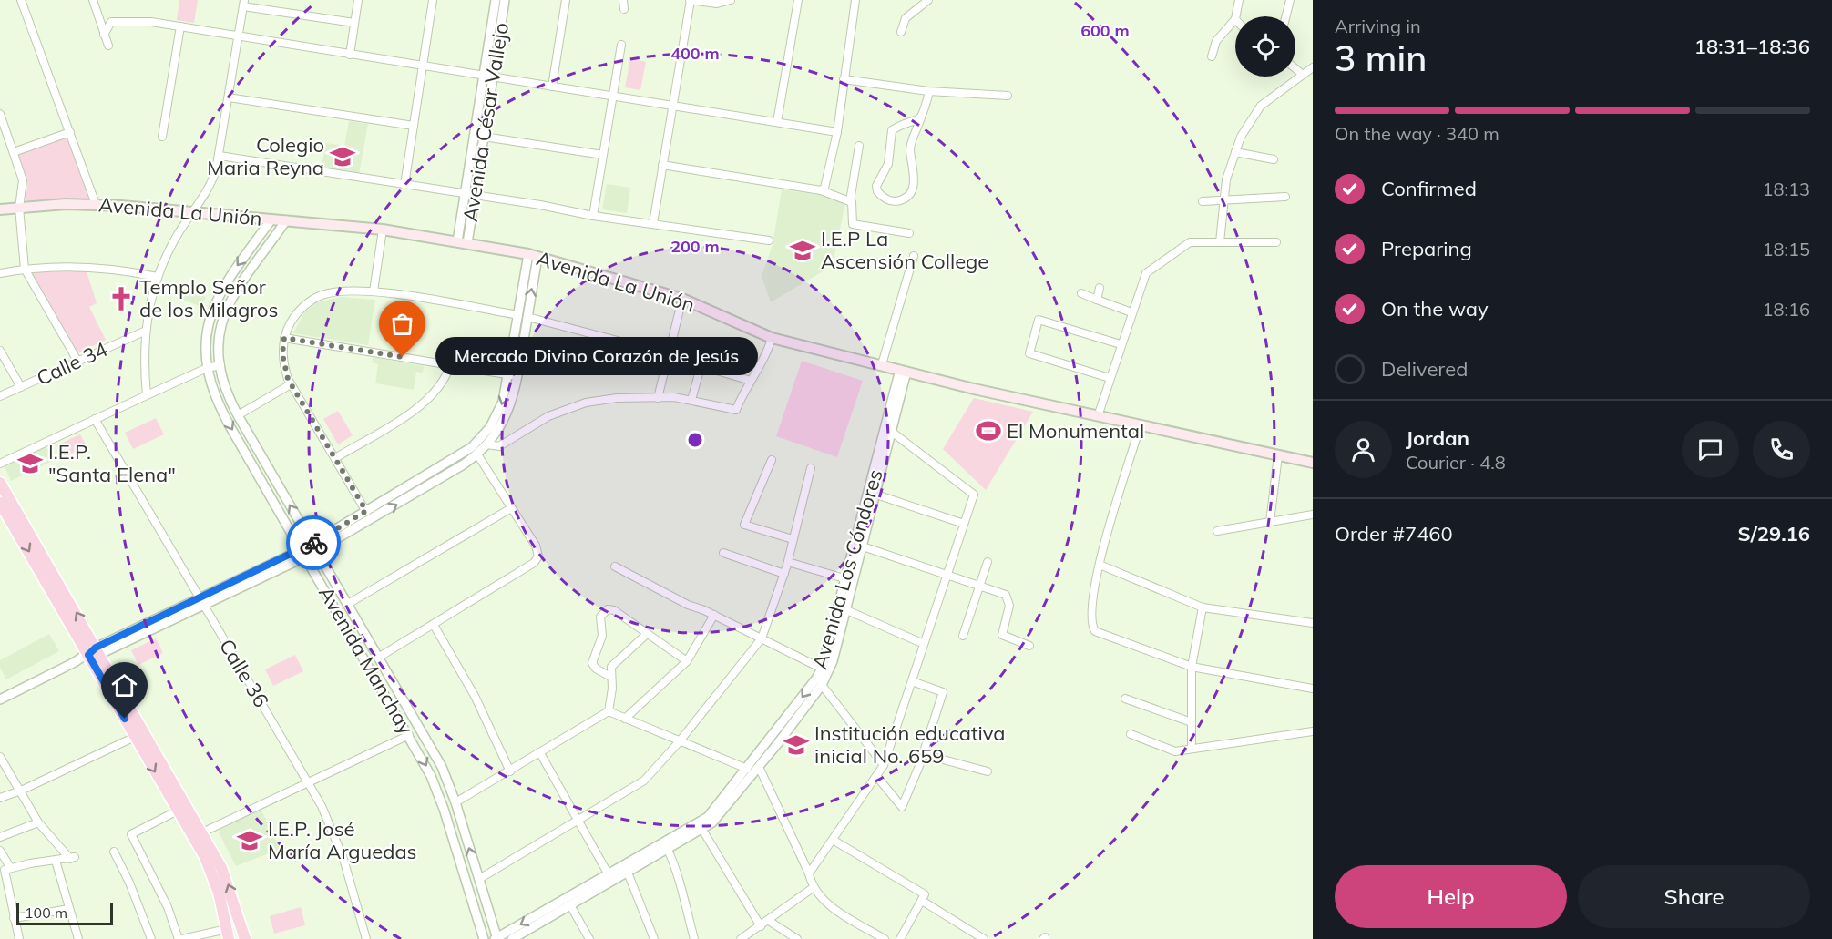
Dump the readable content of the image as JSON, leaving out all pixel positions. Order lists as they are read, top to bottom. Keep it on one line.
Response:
{"streets":{"main road":["Avenida La Unión"],"street":["Avenida César Vallejo","Calle 34","Avenida Los Cóndores","Avenida Manchay","Calle 36"]},"crossings":[["Avenida César Vallejo","Avenida La Unión"],["Avenida La Unión","Avenida Los Cóndores"],["Avenida La Unión","Avenida Manchay"],["Avenida Los Cóndores","Avenida Manchay"]],"places":{"school or university":["Colegio Maria Reyna","I.E.P La Ascensión College","I.E.P. \"Santa Elena\"","Institución educativa inicial No. 659","I.E.P. José María Arguedas"],"church":["Templo Señor de los Milagros"],"other":["Mercado Divino Corazón de Jesús"],"sports":["El Monumental"]},"scale_bar":"100 m","page":{"heading":["3 min","Arriving in","18:31–18:36"],"panel":["Jordan","Courier · 4.8","Order #7460","S/29.16"],"bar":"On the way · 340 m","list":[["Confirmed","18:13"],["Preparing","18:15"],["On the way","18:16"],"Delivered"],"bubble":"Mercado Divino Corazón de Jesús","buttons":["Help","Share"],"scale":"100 m"},"rings":["600 m","400 m","200 m"]}
